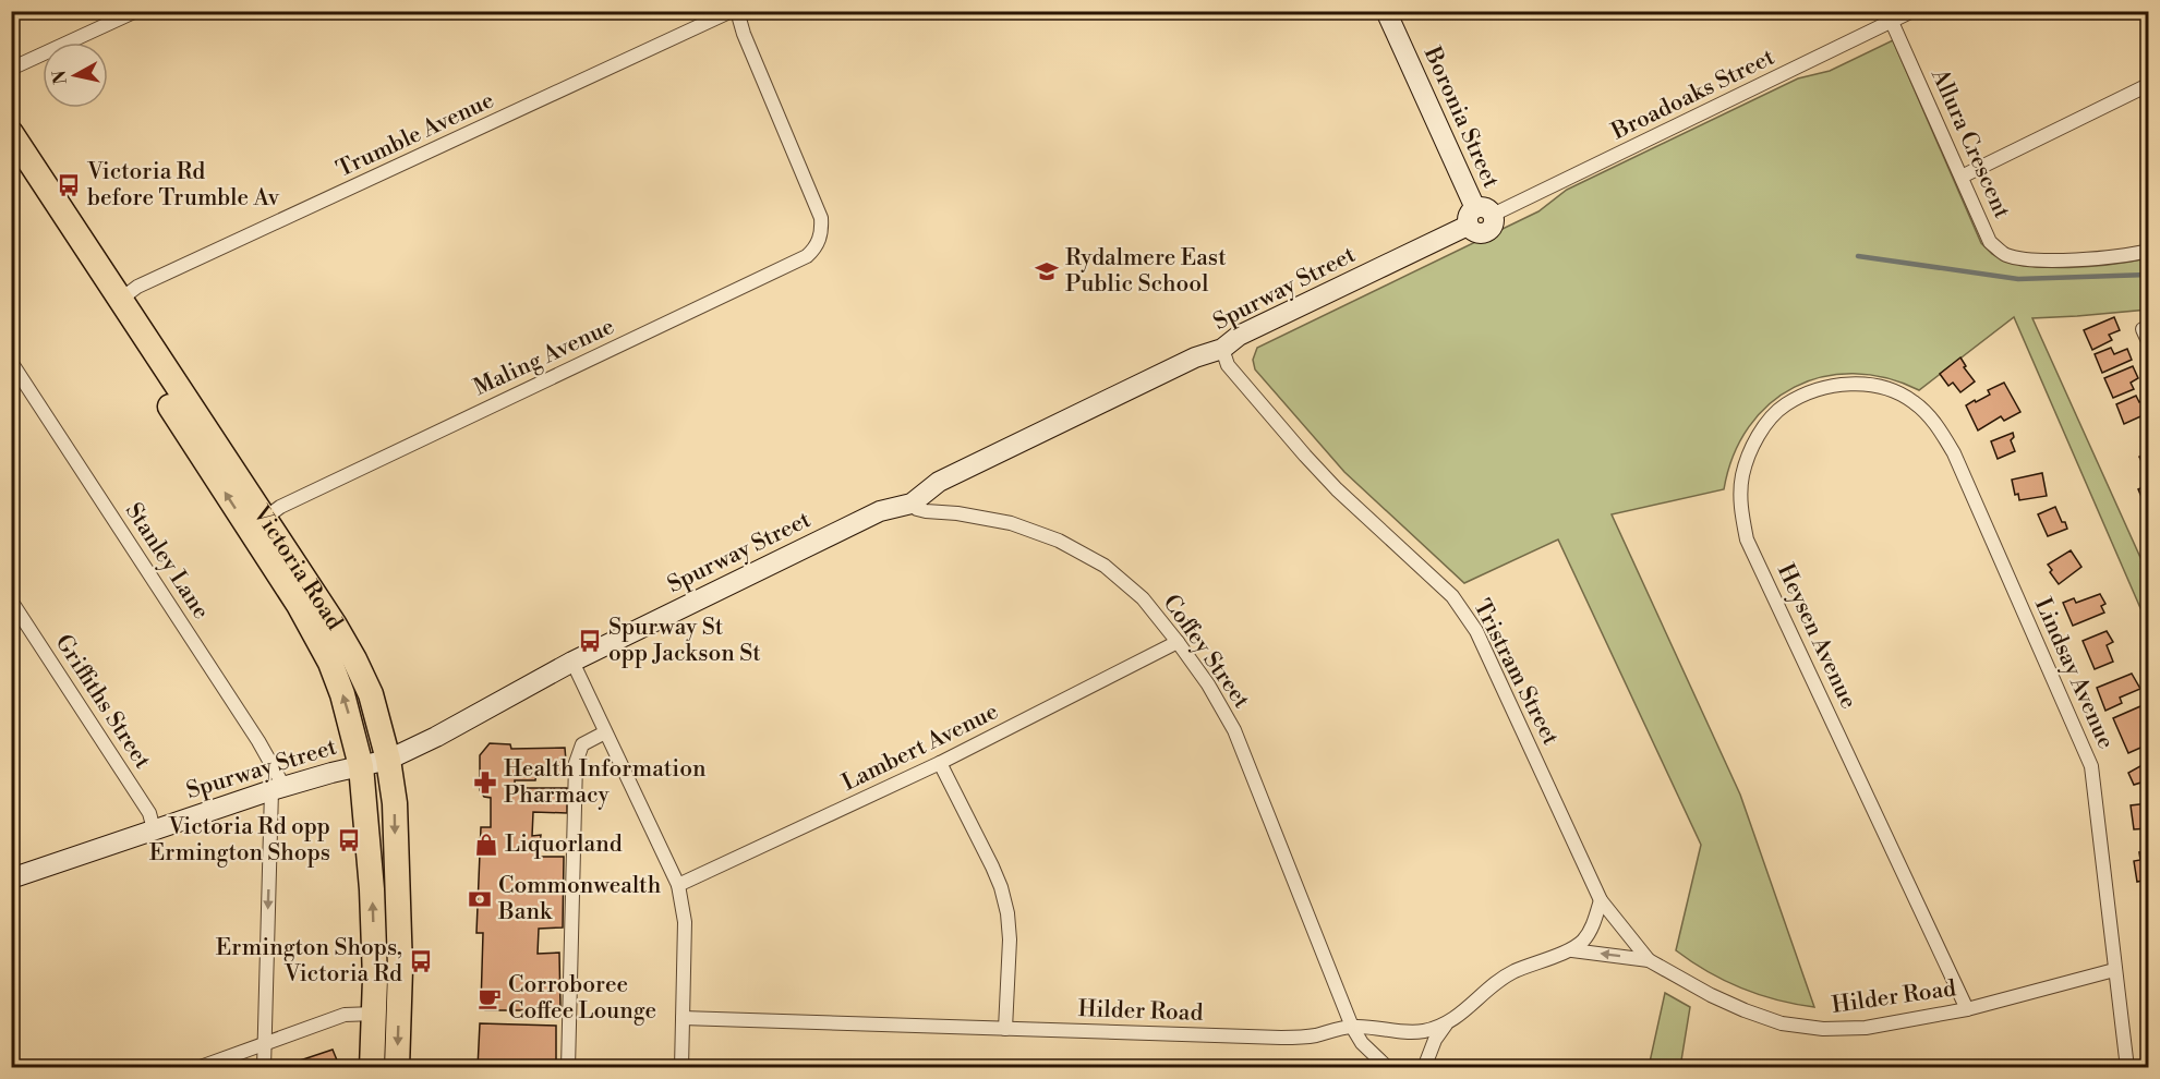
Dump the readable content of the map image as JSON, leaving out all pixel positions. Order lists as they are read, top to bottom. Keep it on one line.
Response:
{"streets":{"highway":["Victoria Road"],"street":["Broadoaks Street","Boronia Street","Trumble Avenue","Allura Crescent","Spurway Street","Maling Avenue","Stanley Lane","Heysen Avenue","Coffey Street","Tristram Street","Lindsay Avenue","Griffiths Street","Lambert Avenue","Hilder Road"]},"crossings":[["Broadoaks Street","Boronia Street"],["Broadoaks Street","Allura Crescent"],["Broadoaks Street","Spurway Street"],["Boronia Street","Spurway Street"],["Trumble Avenue","Victoria Road"],["Spurway Street","Stanley Lane"],["Spurway Street","Victoria Road"],["Spurway Street","Coffey Street"],["Spurway Street","Tristram Street"],["Spurway Street","Griffiths Street"],["Maling Avenue","Victoria Road"],["Heysen Avenue","Lindsay Avenue"],["Heysen Avenue","Hilder Road"],["Coffey Street","Lambert Avenue"],["Coffey Street","Hilder Road"],["Tristram Street","Hilder Road"],["Lindsay Avenue","Hilder Road"]],"places":{"bus stop":["Victoria Rd before Trumble Av","Spurway St opp Jackson St","Victoria Rd opp Ermington Shops","Ermington Shops, Victoria Rd"],"school or university":["Rydalmere East Public School"],"pharmacy":["Health Information Pharmacy"],"shop":["Liquorland"],"bank":["Commonwealth Bank"],"cafe":["Corroboree Coffee Lounge"]},"north":"left"}
